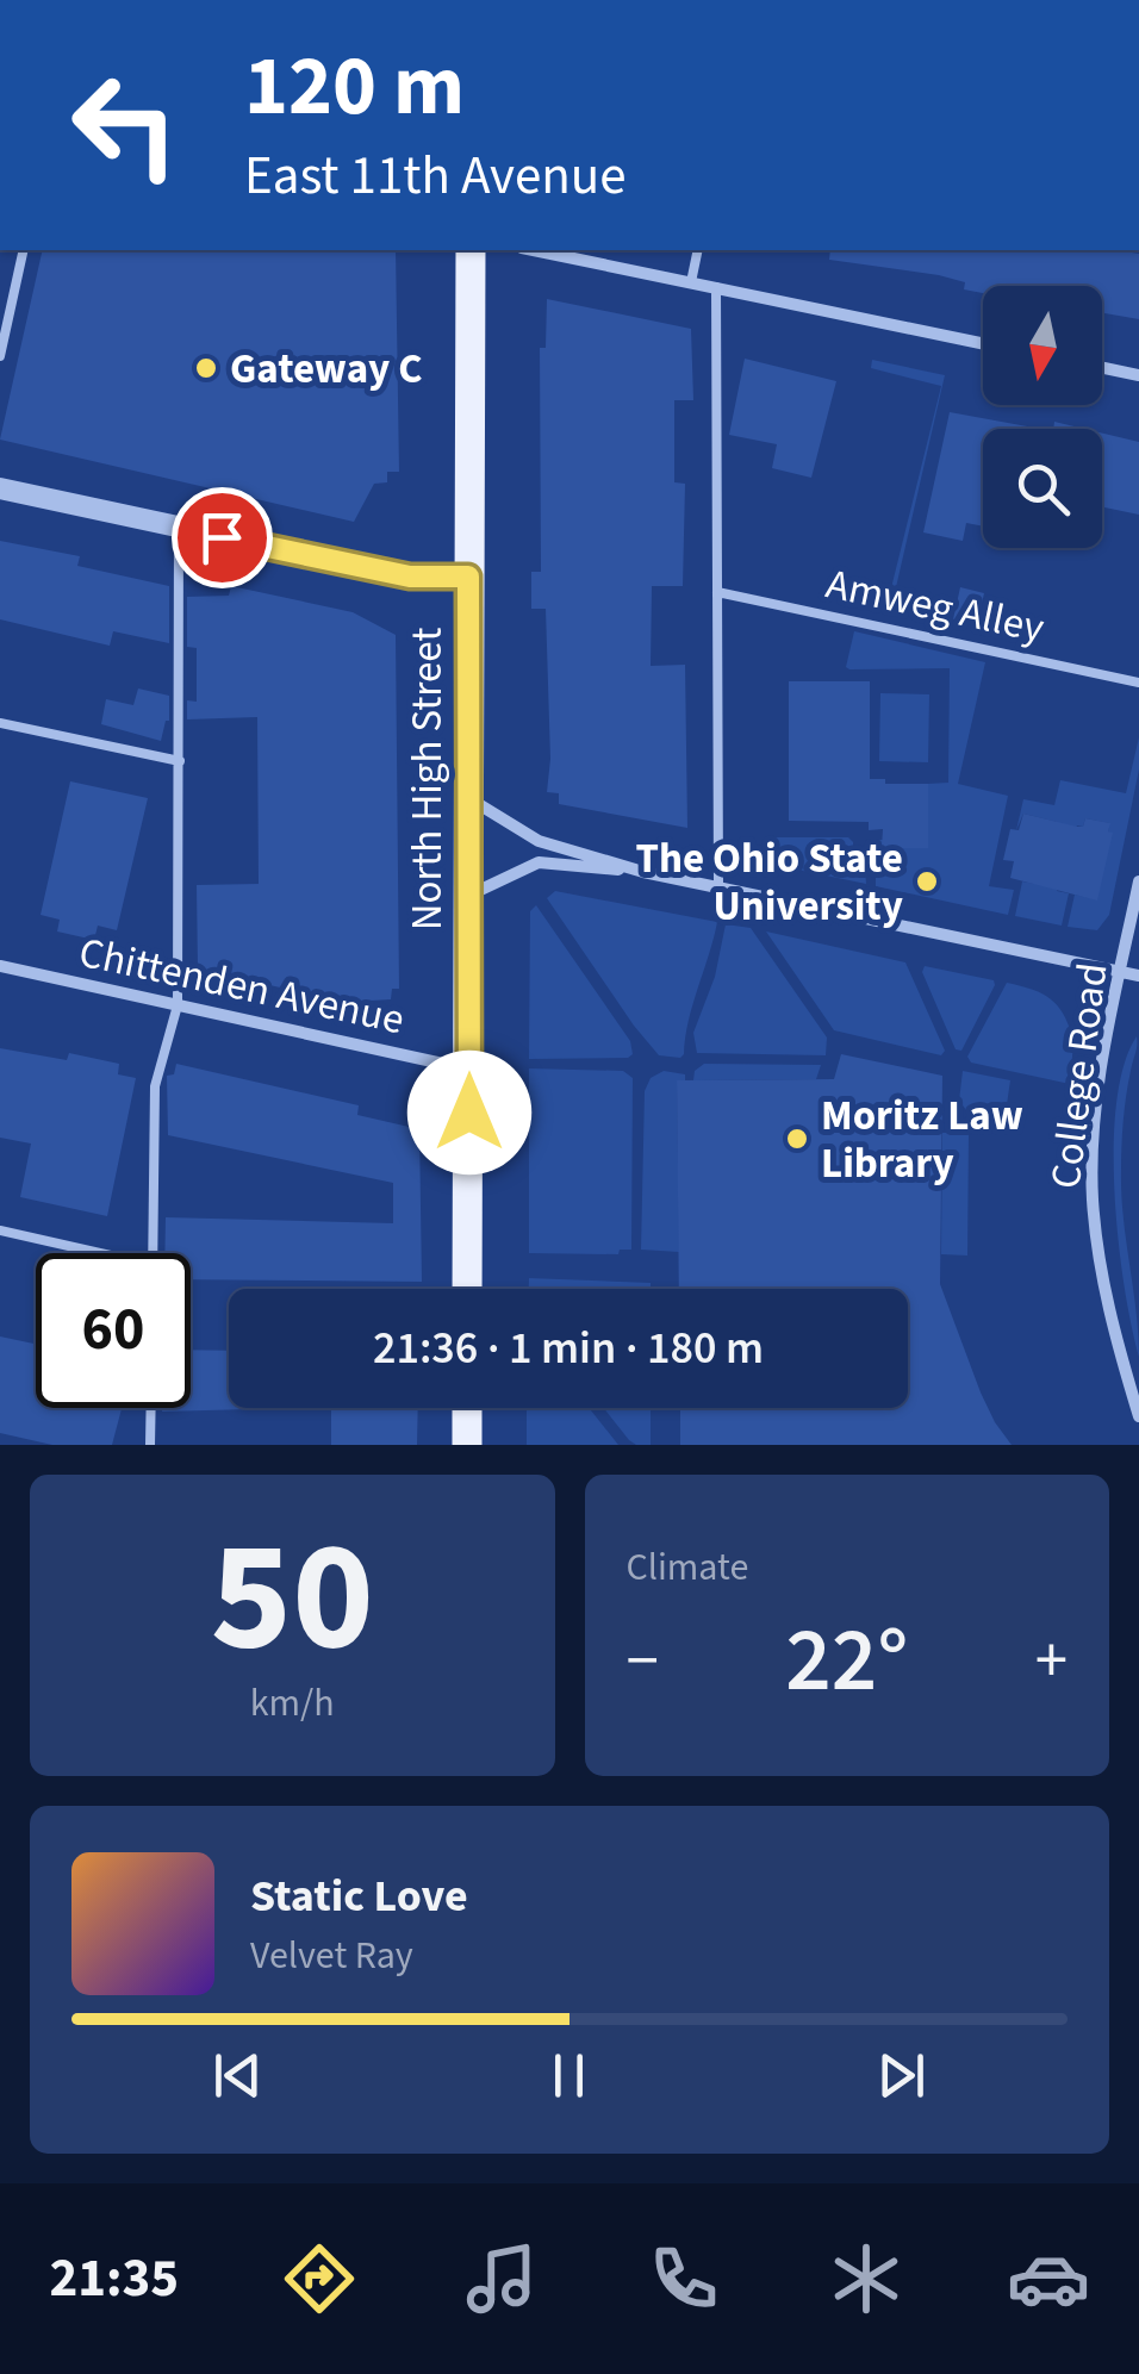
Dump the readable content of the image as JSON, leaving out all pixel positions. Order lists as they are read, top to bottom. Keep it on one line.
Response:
{"streets":{"main road":["North High Street"],"street":["Chittenden Avenue","College Road"],"lane":["Amweg Alley"]},"crossings":[["North High Street","Chittenden Avenue"]],"places":["Gateway C","The Ohio State University","Moritz Law Library"],"north":"bottom","page":{"turn":["120 m","East 11th Avenue"],"limit":"60","trip":"21:36 · 1 min · 180 m","tile":[["50","km/h"],"Climate"],"heat":["−","22°","+"],"song":["Static Love","Velvet Ray"],"tabs":"21:35"}}
